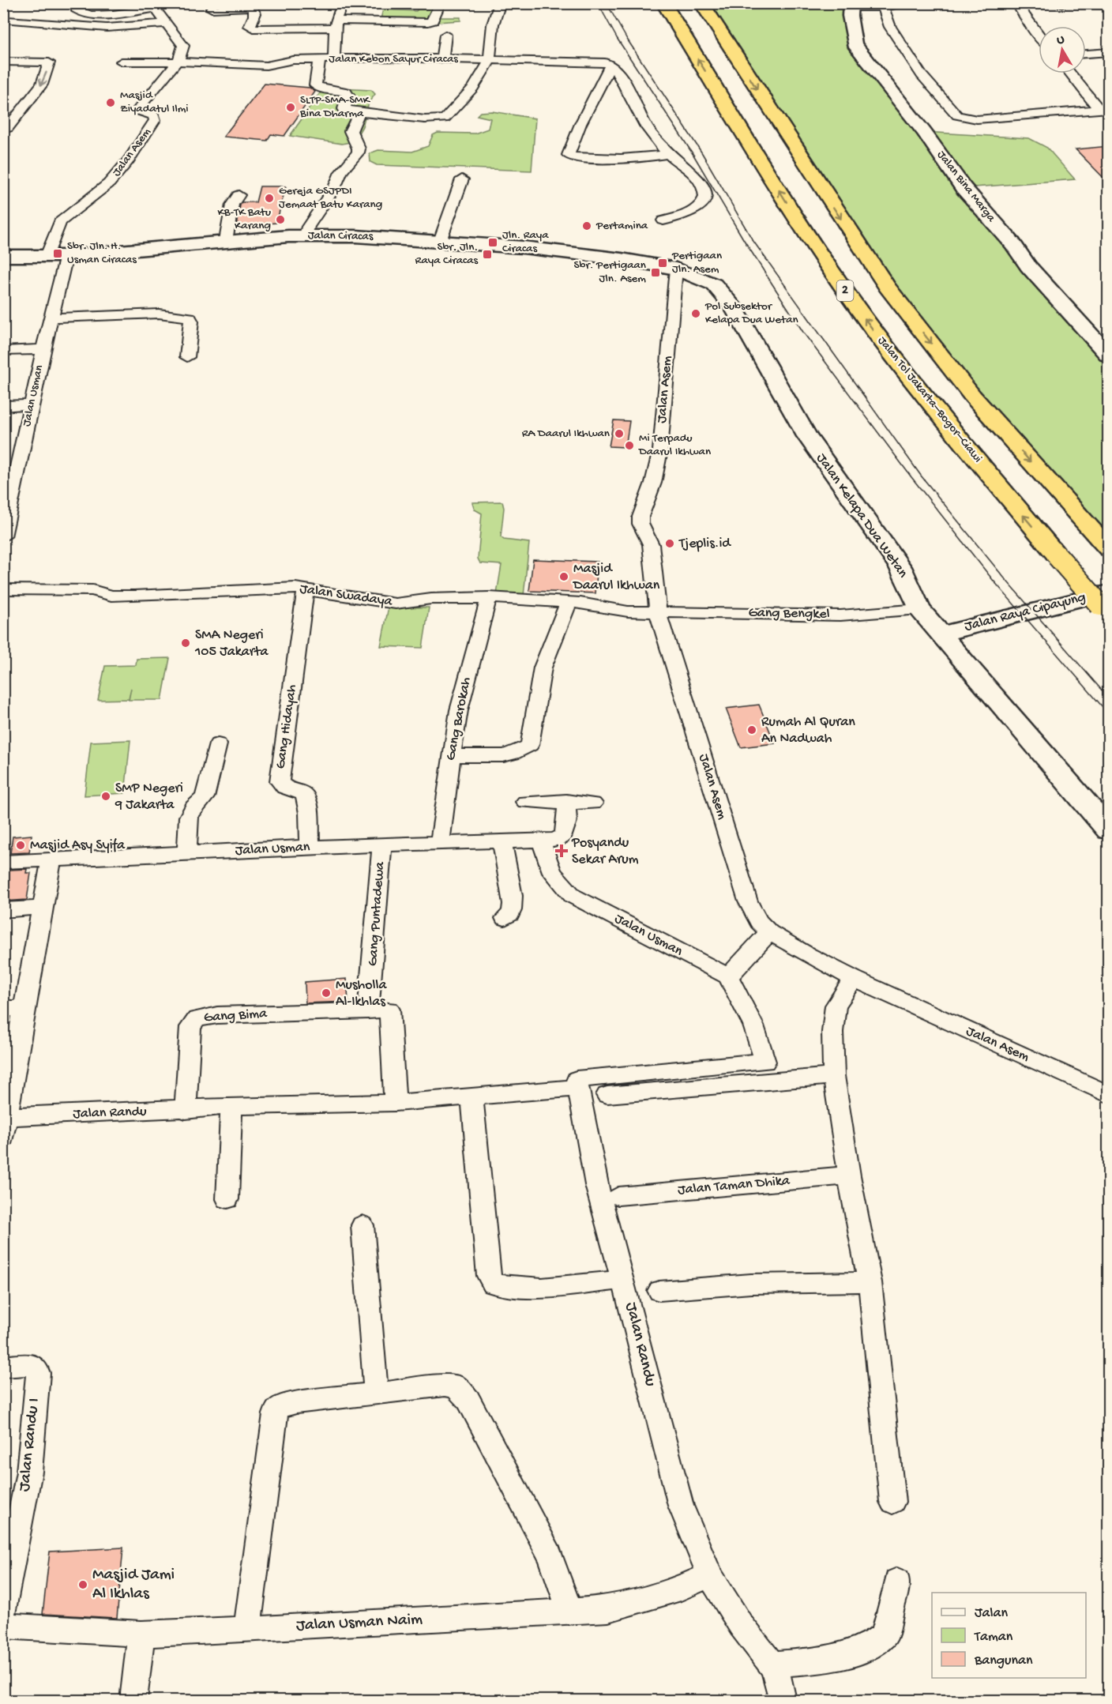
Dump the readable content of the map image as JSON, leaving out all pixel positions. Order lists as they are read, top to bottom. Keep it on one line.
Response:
{"streets":{"highway":["2","Jalan Tol Jakarta–Bogor–Ciawi"],"street":["Jalan Kebon Sayur Ciracas","Jalan Asem","Jalan Bina Marga","Jalan Ciracas","Jalan Usman","Jalan Kelapa Dua Wetan","Jalan Swadaya","Jalan Raya Cipayung","Gang Bengkel","Gang Barokah","Gang Hidayah","Gang Puntadewa","Gang Bima","Jalan Randu","Jalan Taman Dhika","Jalan Randu I","Jalan Usman Naim"]},"crossings":[["Jalan Kebon Sayur Ciracas","Jalan Asem"],["Jalan Asem","Jalan Ciracas"],["Jalan Asem","Jalan Kelapa Dua Wetan"],["Jalan Asem","Jalan Swadaya"],["Jalan Asem","Gang Bengkel"],["Jalan Ciracas","Jalan Usman"],["Jalan Ciracas","Jalan Kelapa Dua Wetan"],["Jalan Usman","Gang Barokah"],["Jalan Usman","Gang Hidayah"],["Jalan Usman","Gang Puntadewa"],["Jalan Usman","Jalan Randu"],["Jalan Tol Jakarta–Bogor–Ciawi","Jalan Raya Cipayung"],["Jalan Kelapa Dua Wetan","Jalan Raya Cipayung"],["Jalan Kelapa Dua Wetan","Gang Bengkel"],["Jalan Swadaya","Gang Bengkel"],["Jalan Swadaya","Gang Barokah"],["Jalan Swadaya","Gang Hidayah"],["Gang Puntadewa","Gang Bima"],["Gang Bima","Jalan Randu"],["Jalan Randu","Jalan Usman Naim"]],"places":{"other":["Masjid Ziyadatul Ilmi","SLTP-SMA-SMK Bina Dharma","Gereja GSJPDI Jemaat Batu Karang","KB-TK Batu Karang","Pertamina","Pol Subsektor Kelapa Dua Wetan","RA Daarul Ikhwan","Mi Terpadu Daarul Ikhwan","Tjeplis.id","Masjid Daarul Ikhwan","SMA Negeri 105 Jakarta","Rumah Al Quran An Nadwah","SMP Negeri 9 Jakarta","Masjid Asy Syifa","Musholla Al-Ikhlas","Masjid Jami Al Ikhlas"],"transit":["Jln. Raya Ciracas","Sbr. Jln. H. Usman Ciracas","Sbr. Jln. Raya Ciracas","Pertigaan Jln. Asem","Sbr. Pertigaan Jln. Asem"],"health":["Posyandu Sekar Arum"]},"legend":["Jalan","Taman","Bangunan"],"north":"top"}
